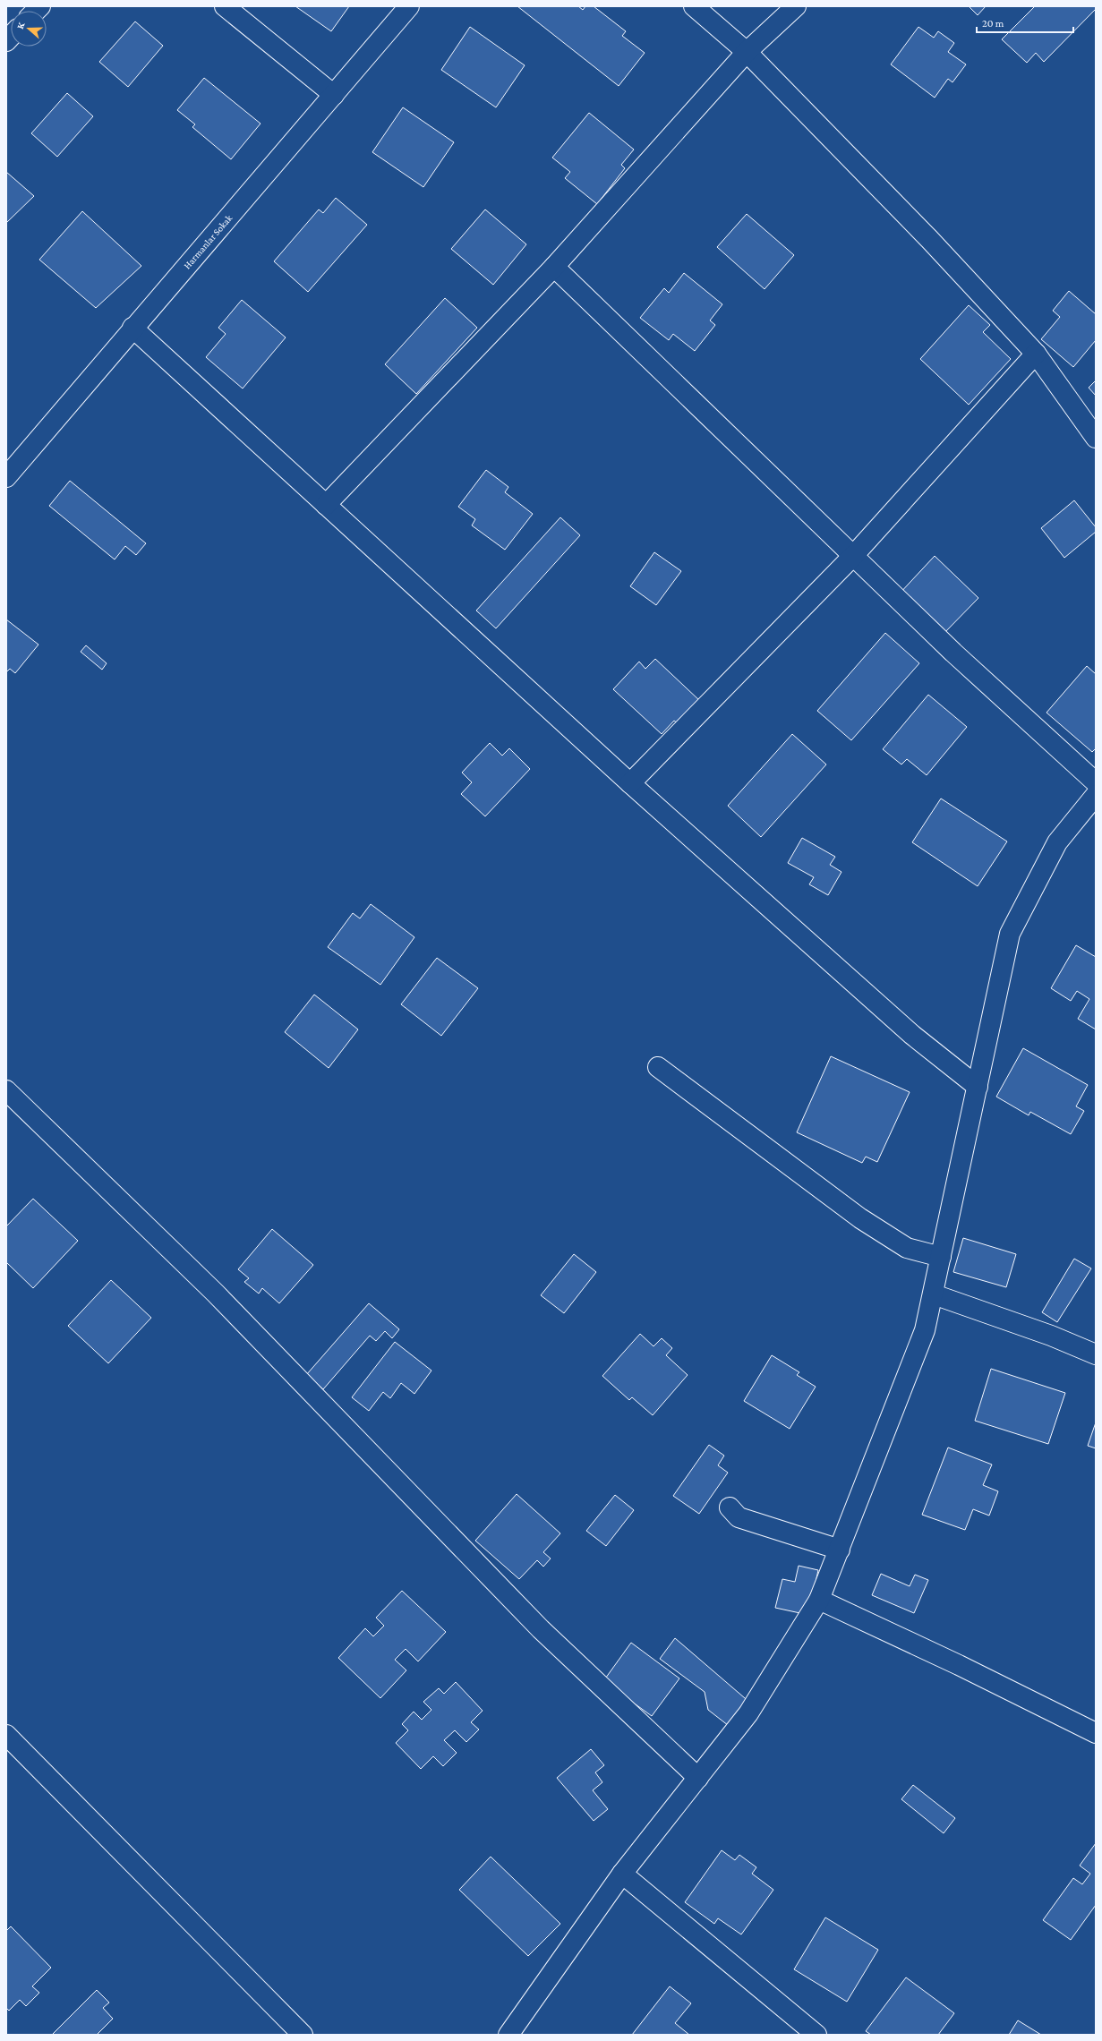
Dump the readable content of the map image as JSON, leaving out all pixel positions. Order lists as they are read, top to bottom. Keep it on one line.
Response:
{"streets":{"street":["Harmanlar Sokak"]},"scale_bar":"20 m","north":"left"}
